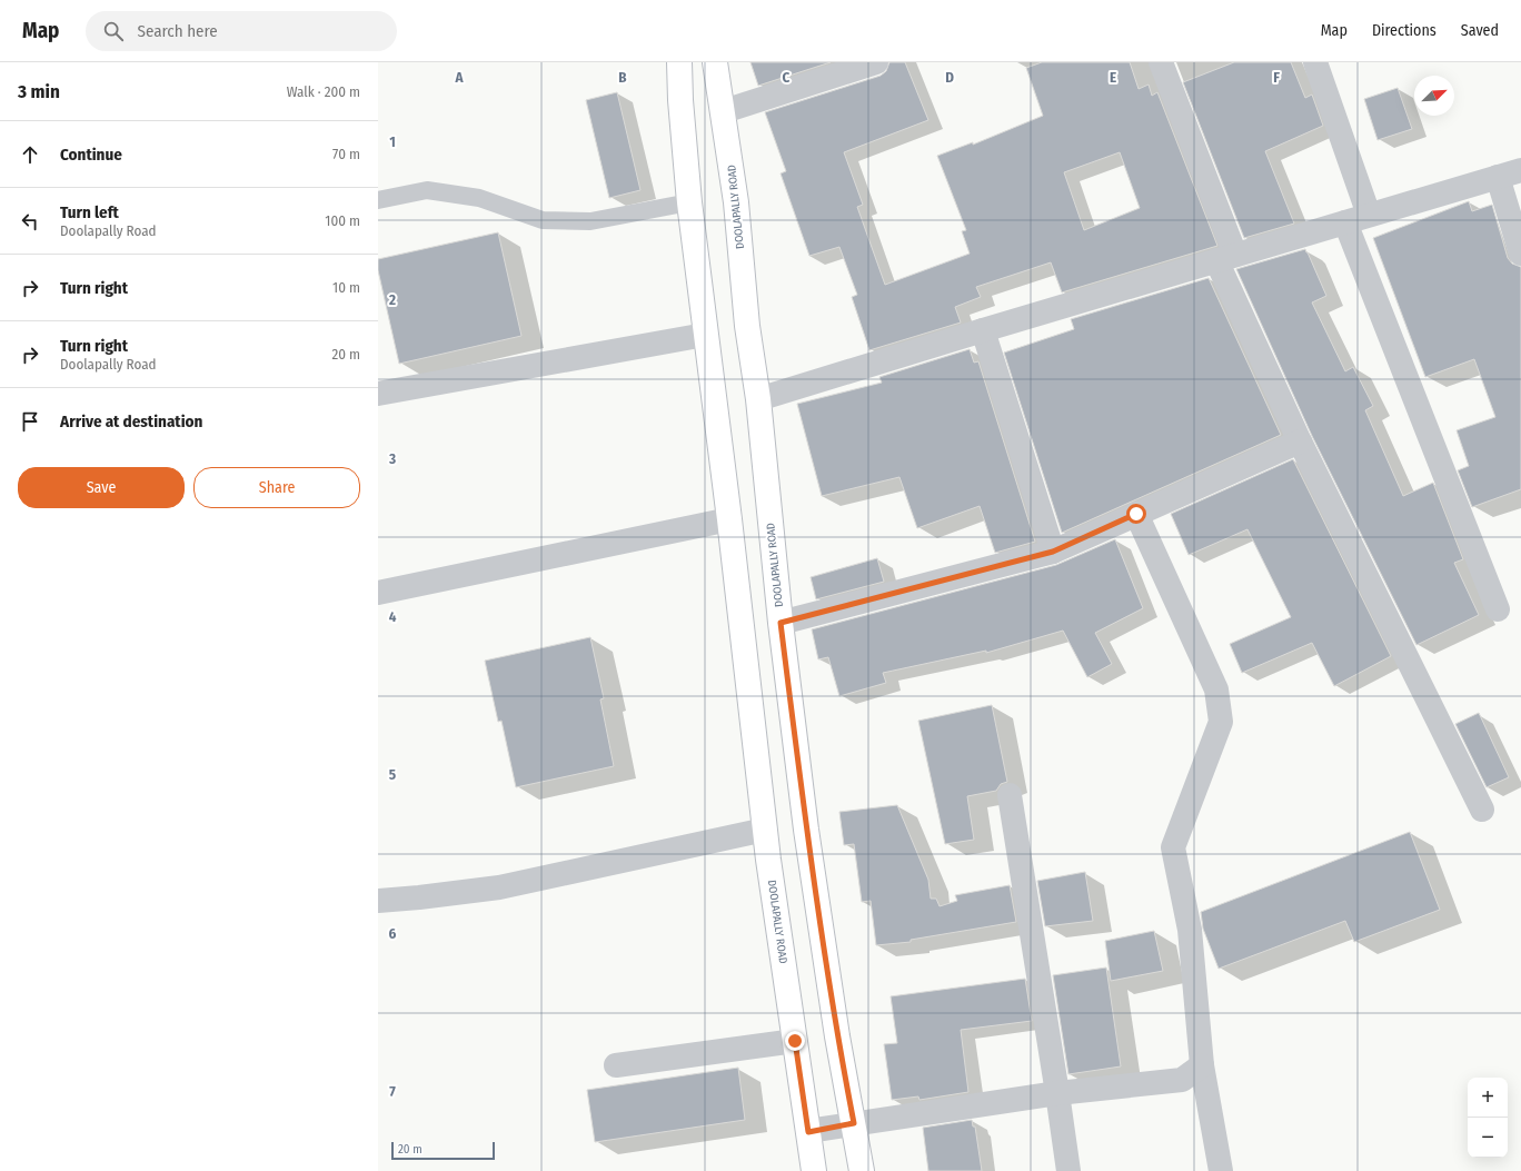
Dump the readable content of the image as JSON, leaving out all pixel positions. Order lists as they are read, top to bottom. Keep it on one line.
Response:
{"streets":{"main road":["DOOLAPALLY ROAD"]},"scale_bar":"20 m","north":"top right","page":{"header":"Map","search":"Search here","nav":["Map","Directions","Saved"],"heading":["3 min","Walk · 200 m"],"list":[["Continue","70 m"],["Turn left","Doolapally Road","100 m"],["Turn right","10 m"],["Turn right","Doolapally Road","20 m"],"Arrive at destination"],"buttons":["Save","Share"],"map_buttons":["+","−"],"scale":"20 m"},"grid":{"columns":["A","B","C","D","E","F"],"rows":["1","2","3","4","5","6","7"]}}
